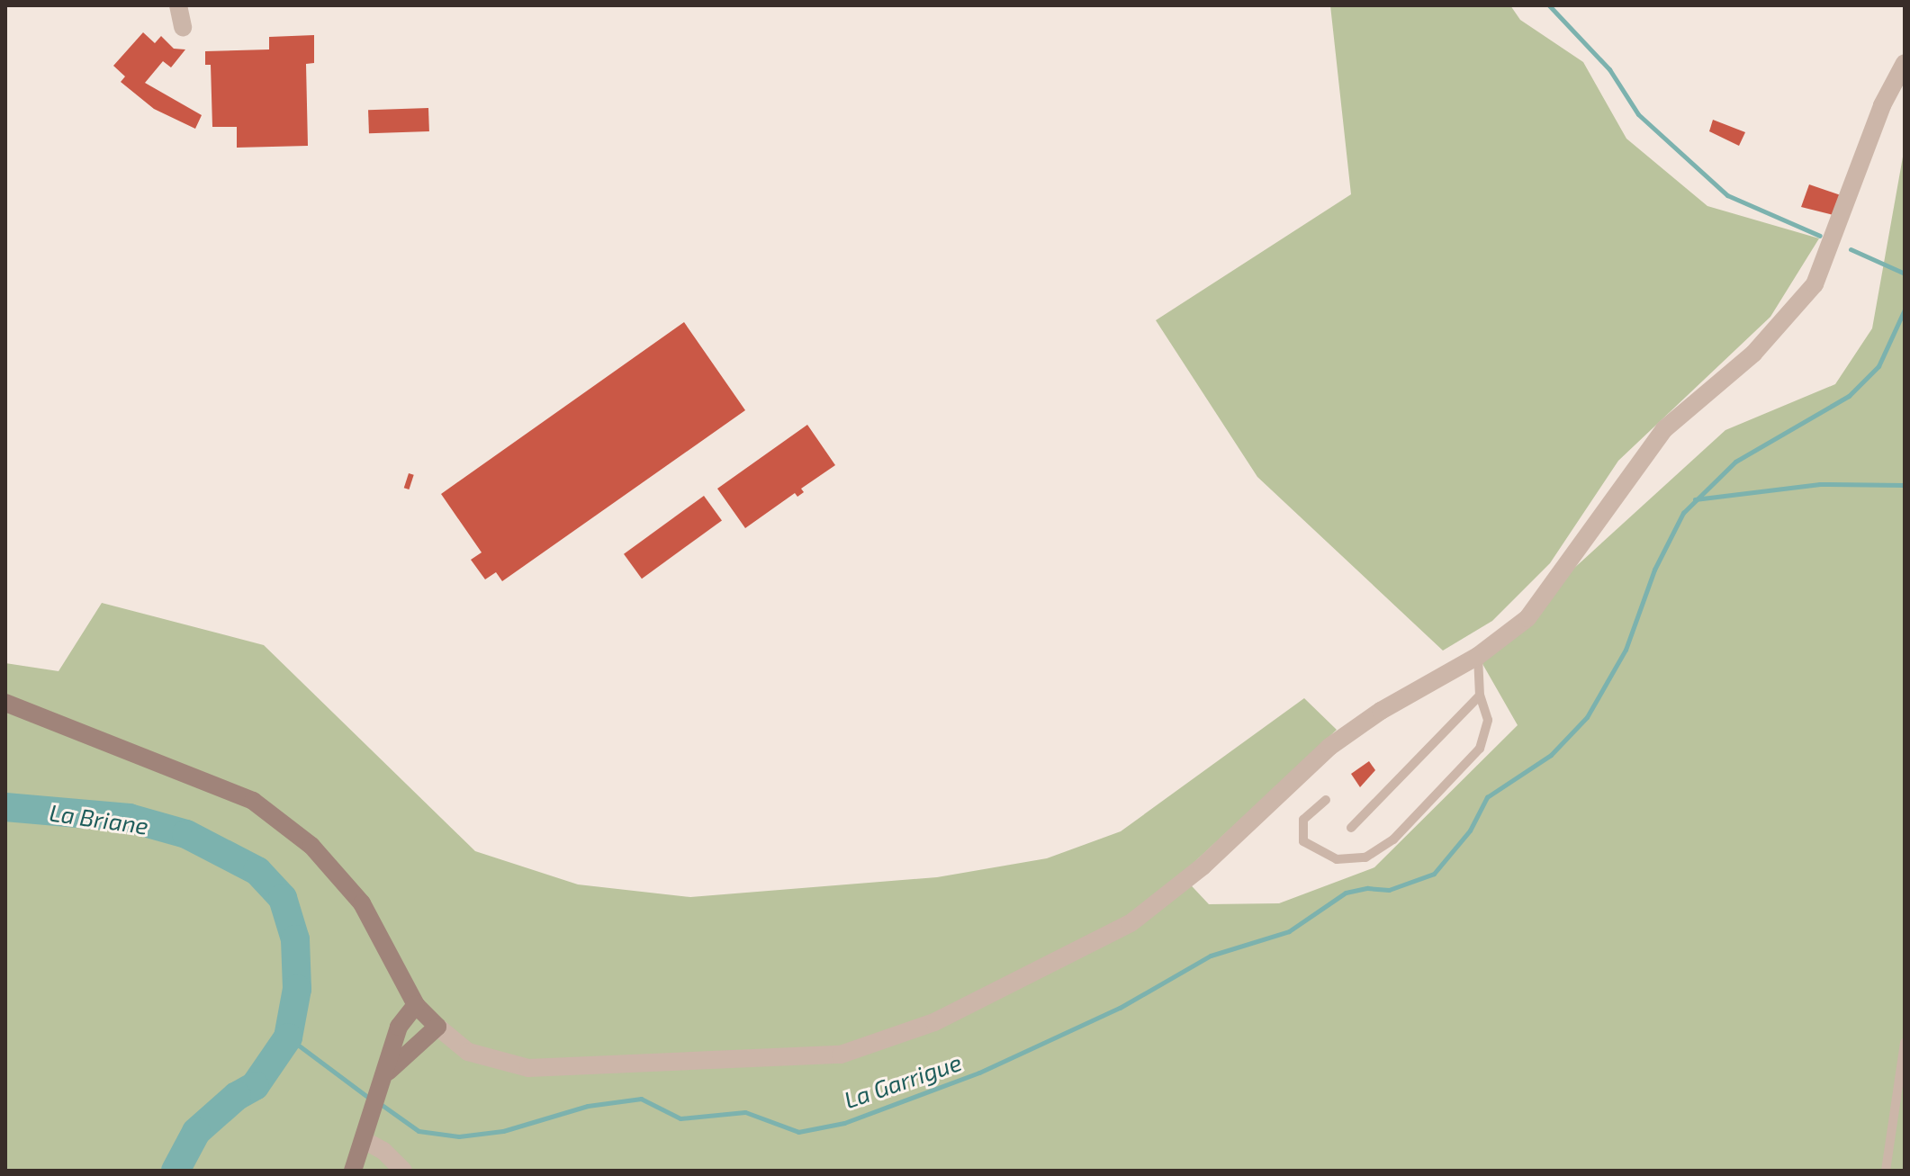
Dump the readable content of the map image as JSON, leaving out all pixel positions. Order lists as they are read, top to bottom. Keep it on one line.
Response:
{"water":["La Briane","La Garrigue"]}
